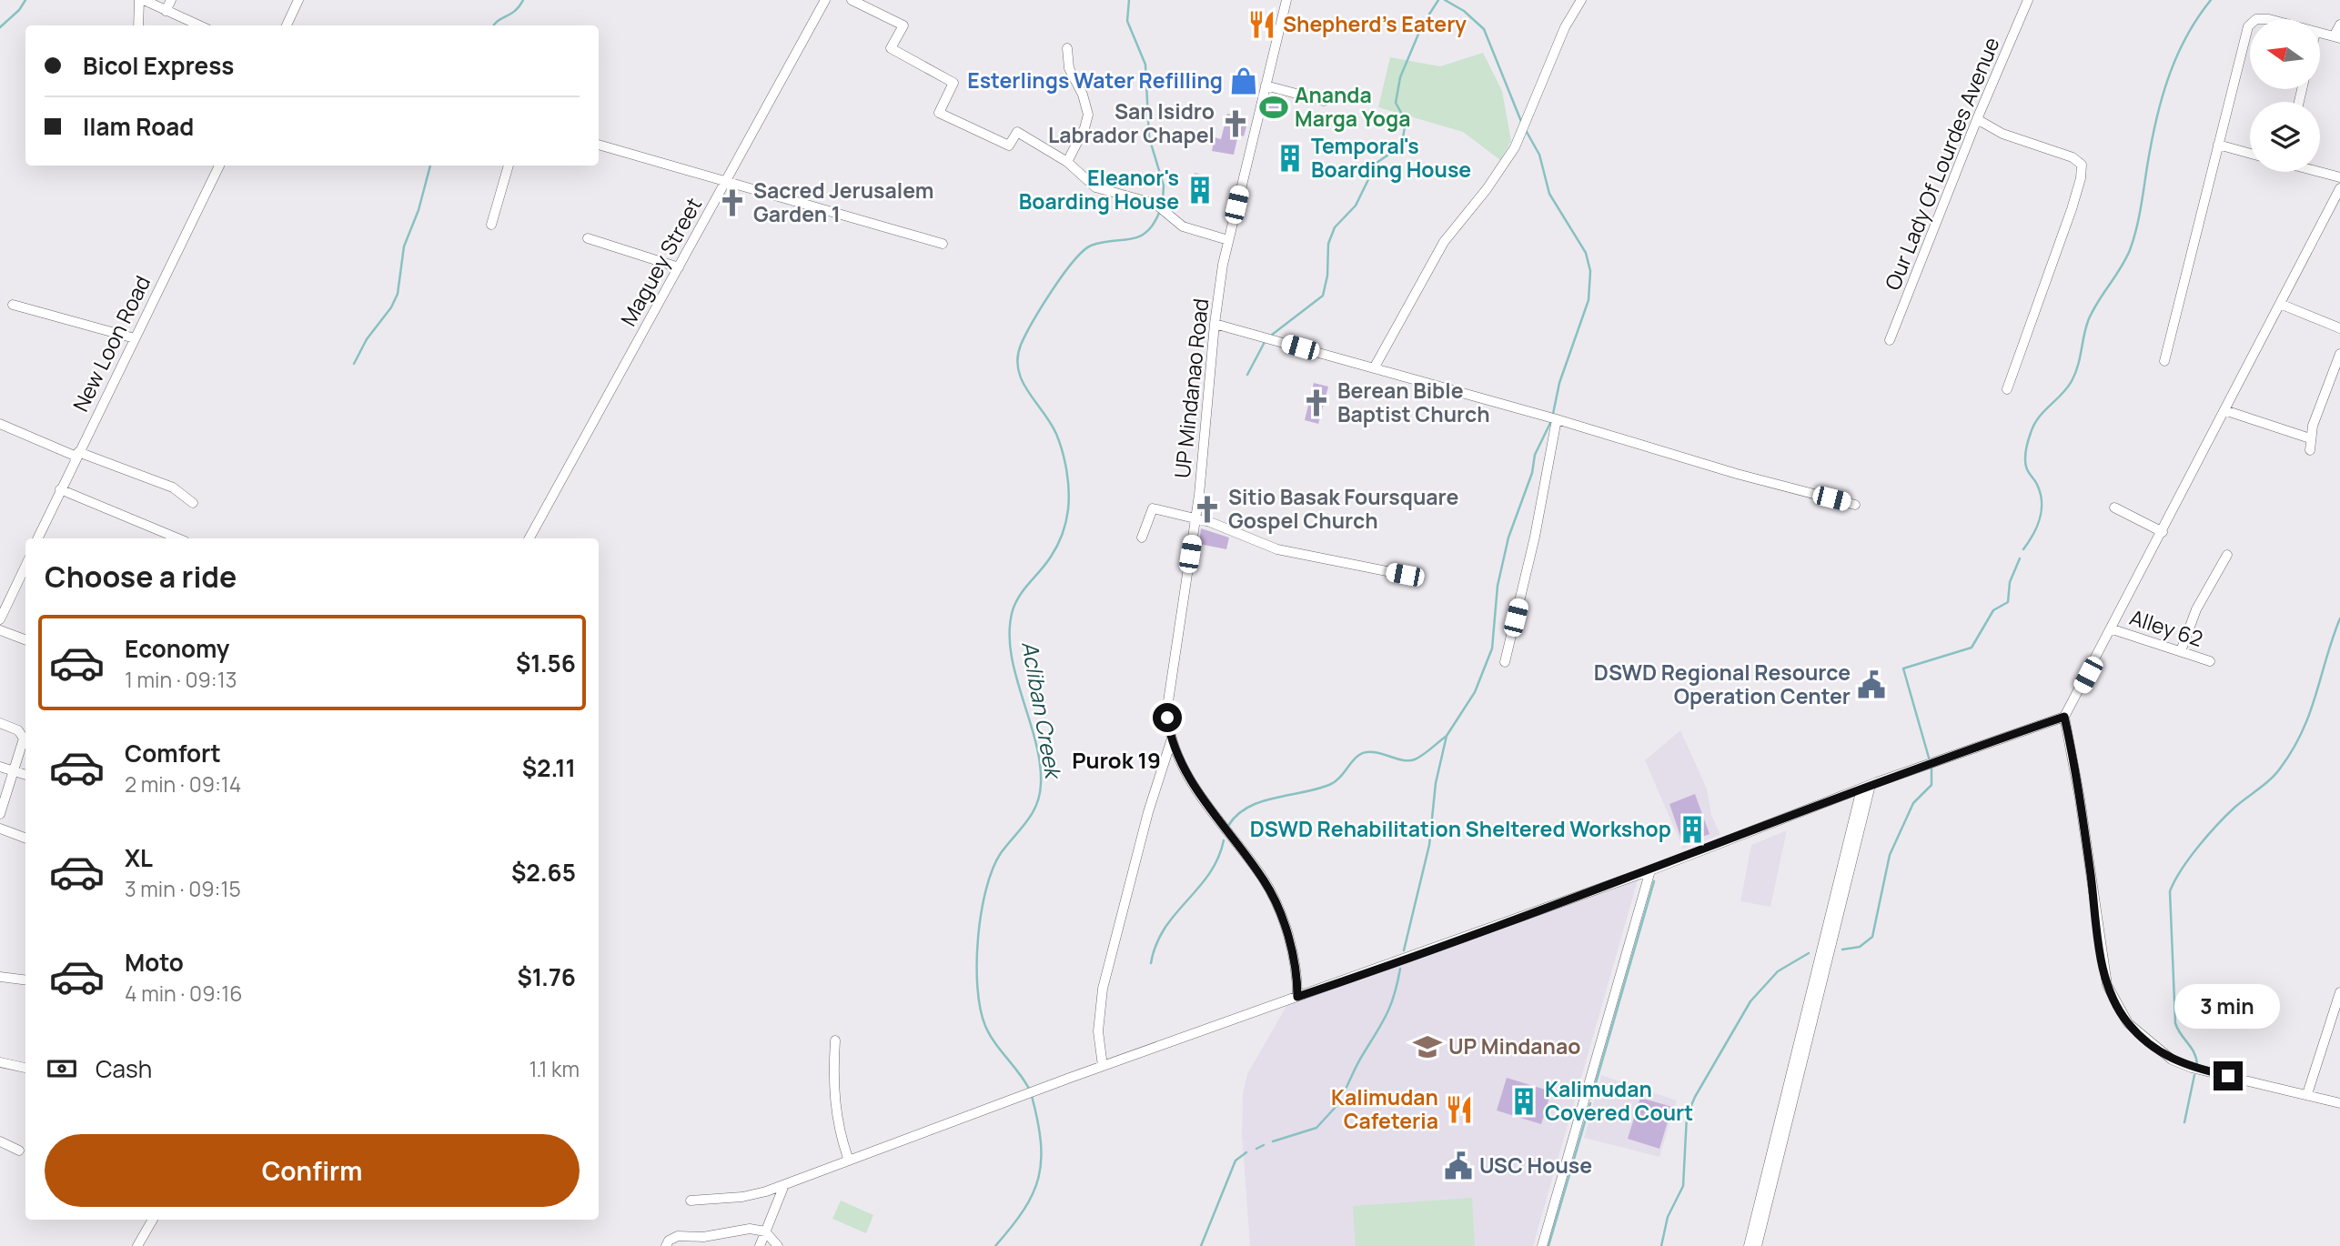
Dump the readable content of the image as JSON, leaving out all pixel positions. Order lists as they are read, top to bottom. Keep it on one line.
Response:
{"streets":{"street":["Our Lady Of Lourdes Avenue","Maguey Street","New Loon Road","UP Mindanao Road","Alley 62"]},"districts":["Purok 19"],"water":["Acliban Creek"],"places":{"restaurant":["Shepherd's Eatery","Kalimudan Cafeteria"],"shop":["Esterlings Water Refilling"],"sports":["Ananda Marga Yoga"],"church":["San Isidro Labrador Chapel","Sacred Jerusalem Garden 1","Berean Bible Baptist Church","Sitio Basak Foursquare Gospel Church"],"building":["Temporal's Boarding House","Eleanor's Boarding House","DSWD Rehabilitation Sheltered Workshop","Kalimudan Covered Court"],"public building":["DSWD Regional Resource Operation Center","USC House"],"school or university":["UP Mindanao"]},"north":"left","page":{"banner":["Bicol Express","Ilam Road"],"heading":"Choose a ride","list":[{"name":"Economy","note":"1 min · 09:13","value":"$1.56"},{"name":"Comfort","note":"2 min · 09:14","value":"$2.11"},{"name":"XL","note":"3 min · 09:15","value":"$2.65"},{"name":"Moto","note":"4 min · 09:16","value":"$1.76"}],"bubble":"3 min","pay":["Cash","1.1 km"],"buttons":"Confirm"}}
